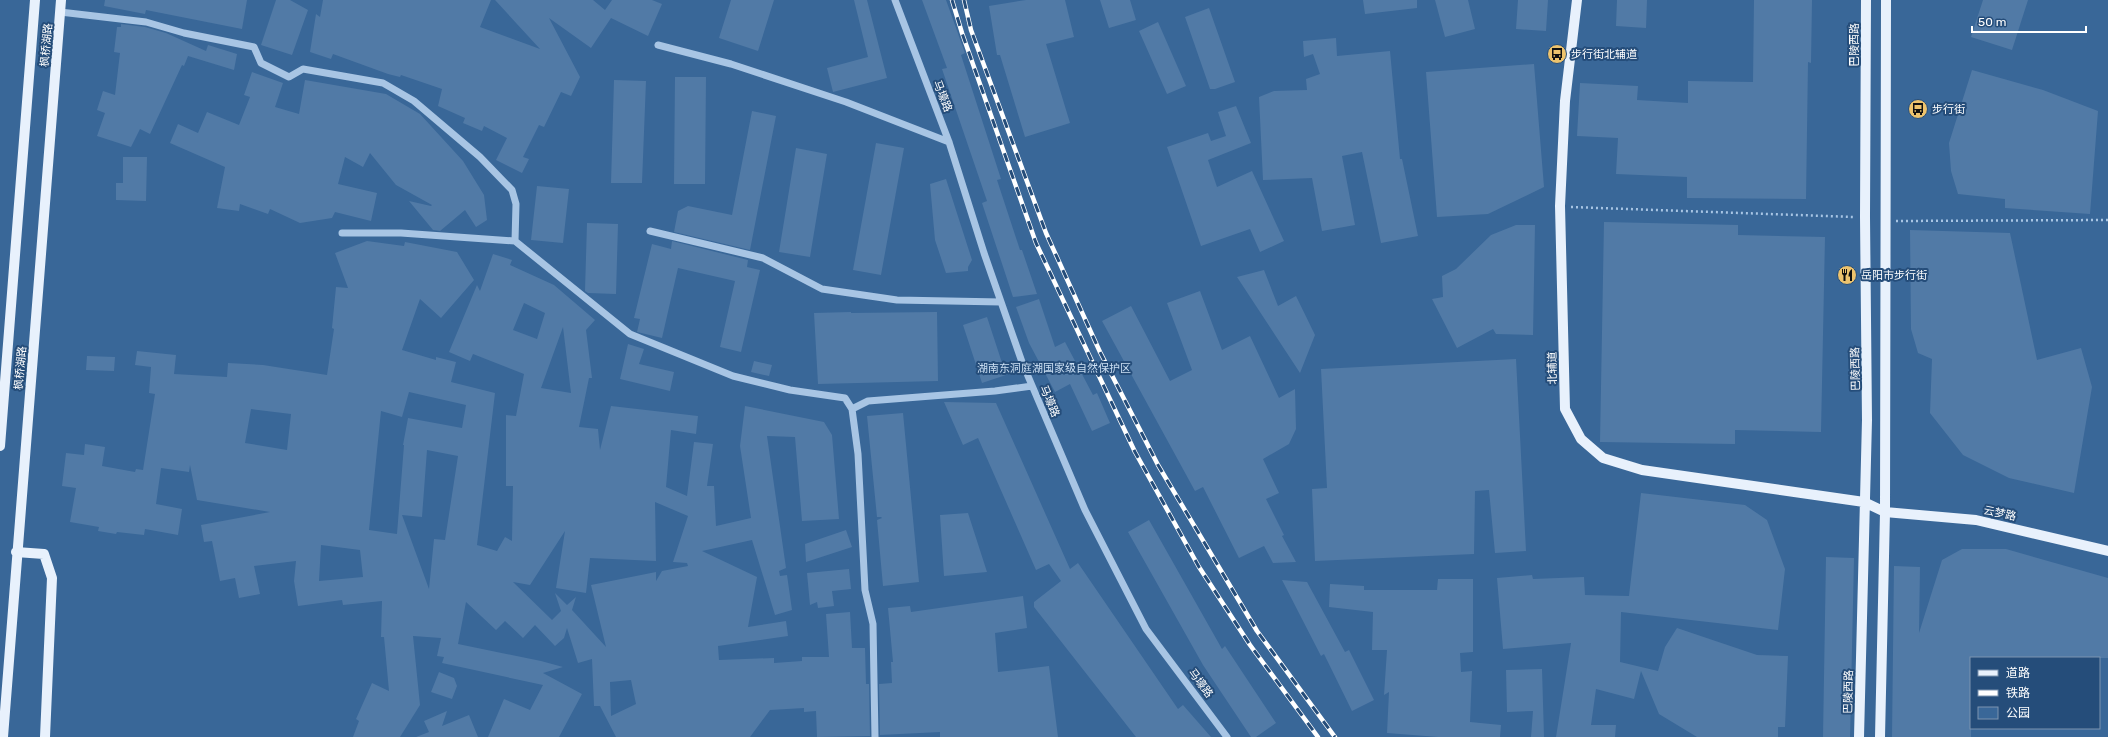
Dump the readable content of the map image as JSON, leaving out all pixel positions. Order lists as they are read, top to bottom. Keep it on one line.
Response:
{"streets":{"main road":["枫桥湖路","巴陵西路","北辅道","云梦路"],"street":["马壕路"]},"crossings":[["巴陵西路","北辅道"],["北辅道","云梦路"]],"parks":["湖南东洞庭湖国家级自然保护区"],"places":{"bus stop":["步行街北辅道","步行街"],"restaurant":["岳阳市步行街"]},"legend":["道路","铁路","公园"],"scale_bar":"50 m"}
